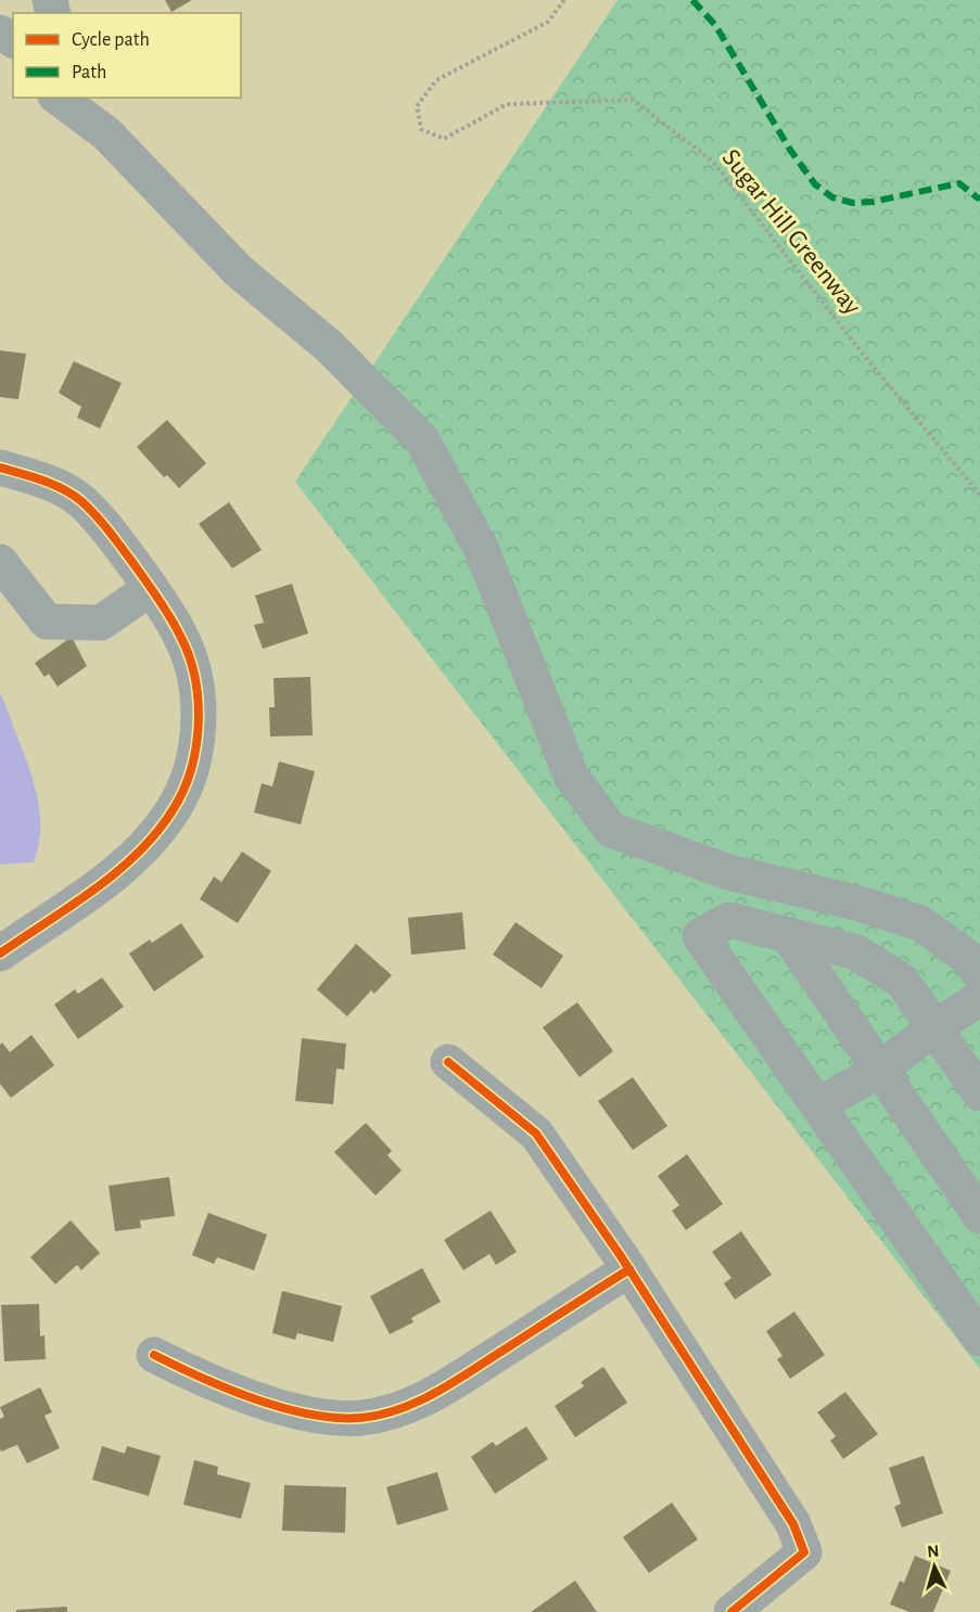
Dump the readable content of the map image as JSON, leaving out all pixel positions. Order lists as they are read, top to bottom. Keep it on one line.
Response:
{"streets":{"path":["Sugar Hill Greenway"]},"legend":["Cycle path","Path"],"north":"top"}
